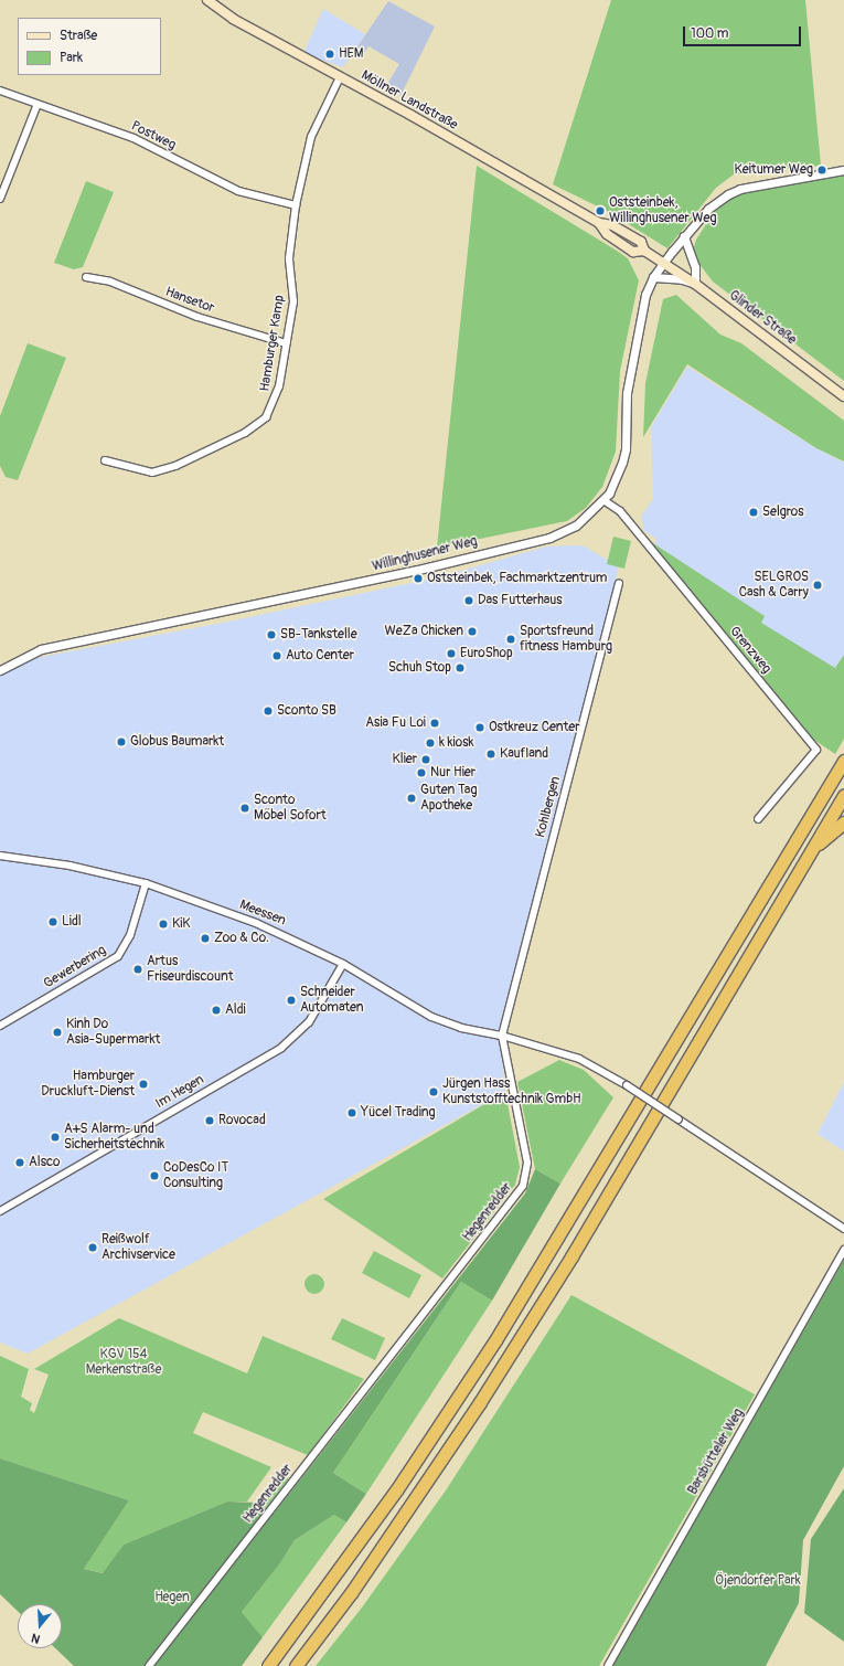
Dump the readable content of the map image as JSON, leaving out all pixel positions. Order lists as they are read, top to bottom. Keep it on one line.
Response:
{"streets":{"main road":["Möllner Landstraße","Glinder Straße"],"street":["Postweg","Hansetor","Hamburger Kamp","Willinghusener Weg","Grenzweg","Kohlbergen","Meessen","Gewerbering","Im Hegen","Hegenredder","Barsbütteler Weg"]},"crossings":[["Möllner Landstraße","Glinder Straße"],["Möllner Landstraße","Hamburger Kamp"],["Möllner Landstraße","Willinghusener Weg"],["Postweg","Hamburger Kamp"],["Hansetor","Hamburger Kamp"],["Glinder Straße","Willinghusener Weg"],["Willinghusener Weg","Grenzweg"],["Kohlbergen","Meessen"],["Kohlbergen","Hegenredder"],["Meessen","Gewerbering"],["Meessen","Im Hegen"],["Meessen","Hegenredder"]],"parks":["KGV 154 Merkenstraße","Öjendorfer Park","Hegen"],"places":["HEM","Keitumer Weg","Oststeinbek, Willinghusener Weg","Selgros","Oststeinbek, Fachmarktzentrum","SELGROS Cash & Carry","Das Futterhaus","WeZa Chicken","SB-Tankstelle","Sportsfreund fitness Hamburg","EuroShop","Auto Center","Schuh Stop","Sconto SB","Asia Fu Loi","Ostkreuz Center","Globus Baumarkt","k kiosk","Kaufland","Klier","Nur Hier","Guten Tag Apotheke","Sconto Möbel Sofort","Lidl","KiK","Zoo & Co.","Artus Friseurdiscount","Schneider Automaten","Aldi","Kinh Do Asia-Supermarkt","Hamburger Druckluft-Dienst","Jürgen Hass Kunststofftechnik GmbH","Yücel Trading","Rovocad","A+S Alarm- und Sicherheitstechnik","Alsco","CoDesCo IT Consulting","Reißwolf Archivservice"],"legend":["Straße","Park"],"scale_bar":"100 m","north":"bottom"}
